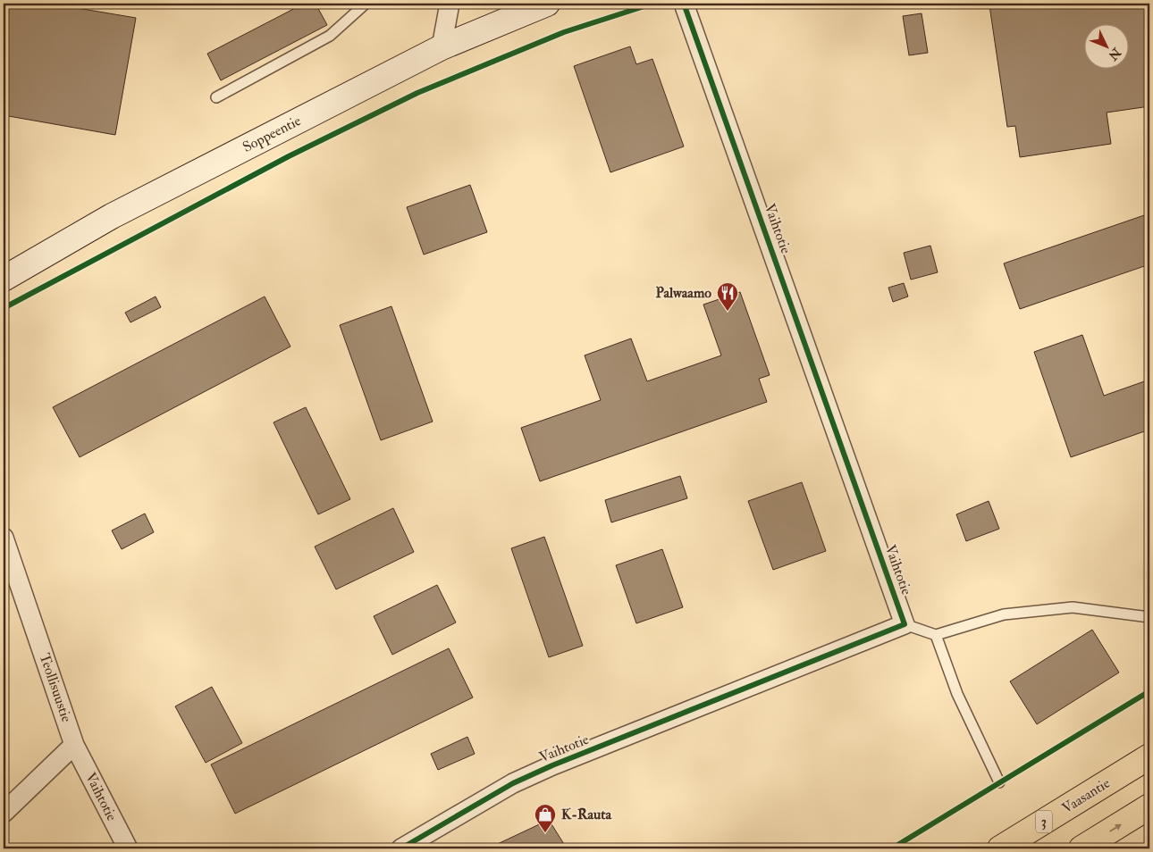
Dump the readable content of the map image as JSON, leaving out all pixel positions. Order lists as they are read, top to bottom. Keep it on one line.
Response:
{"streets":{"highway":["Vaasantie","3"],"main road":["Soppeentie"],"street":["Vaihtotie","Teollisuustie"]},"crossings":[["Vaihtotie","Teollisuustie"]],"places":{"restaurant":["Palwaamo"],"shop":["K-Rauta"]},"north":"bottom right"}
